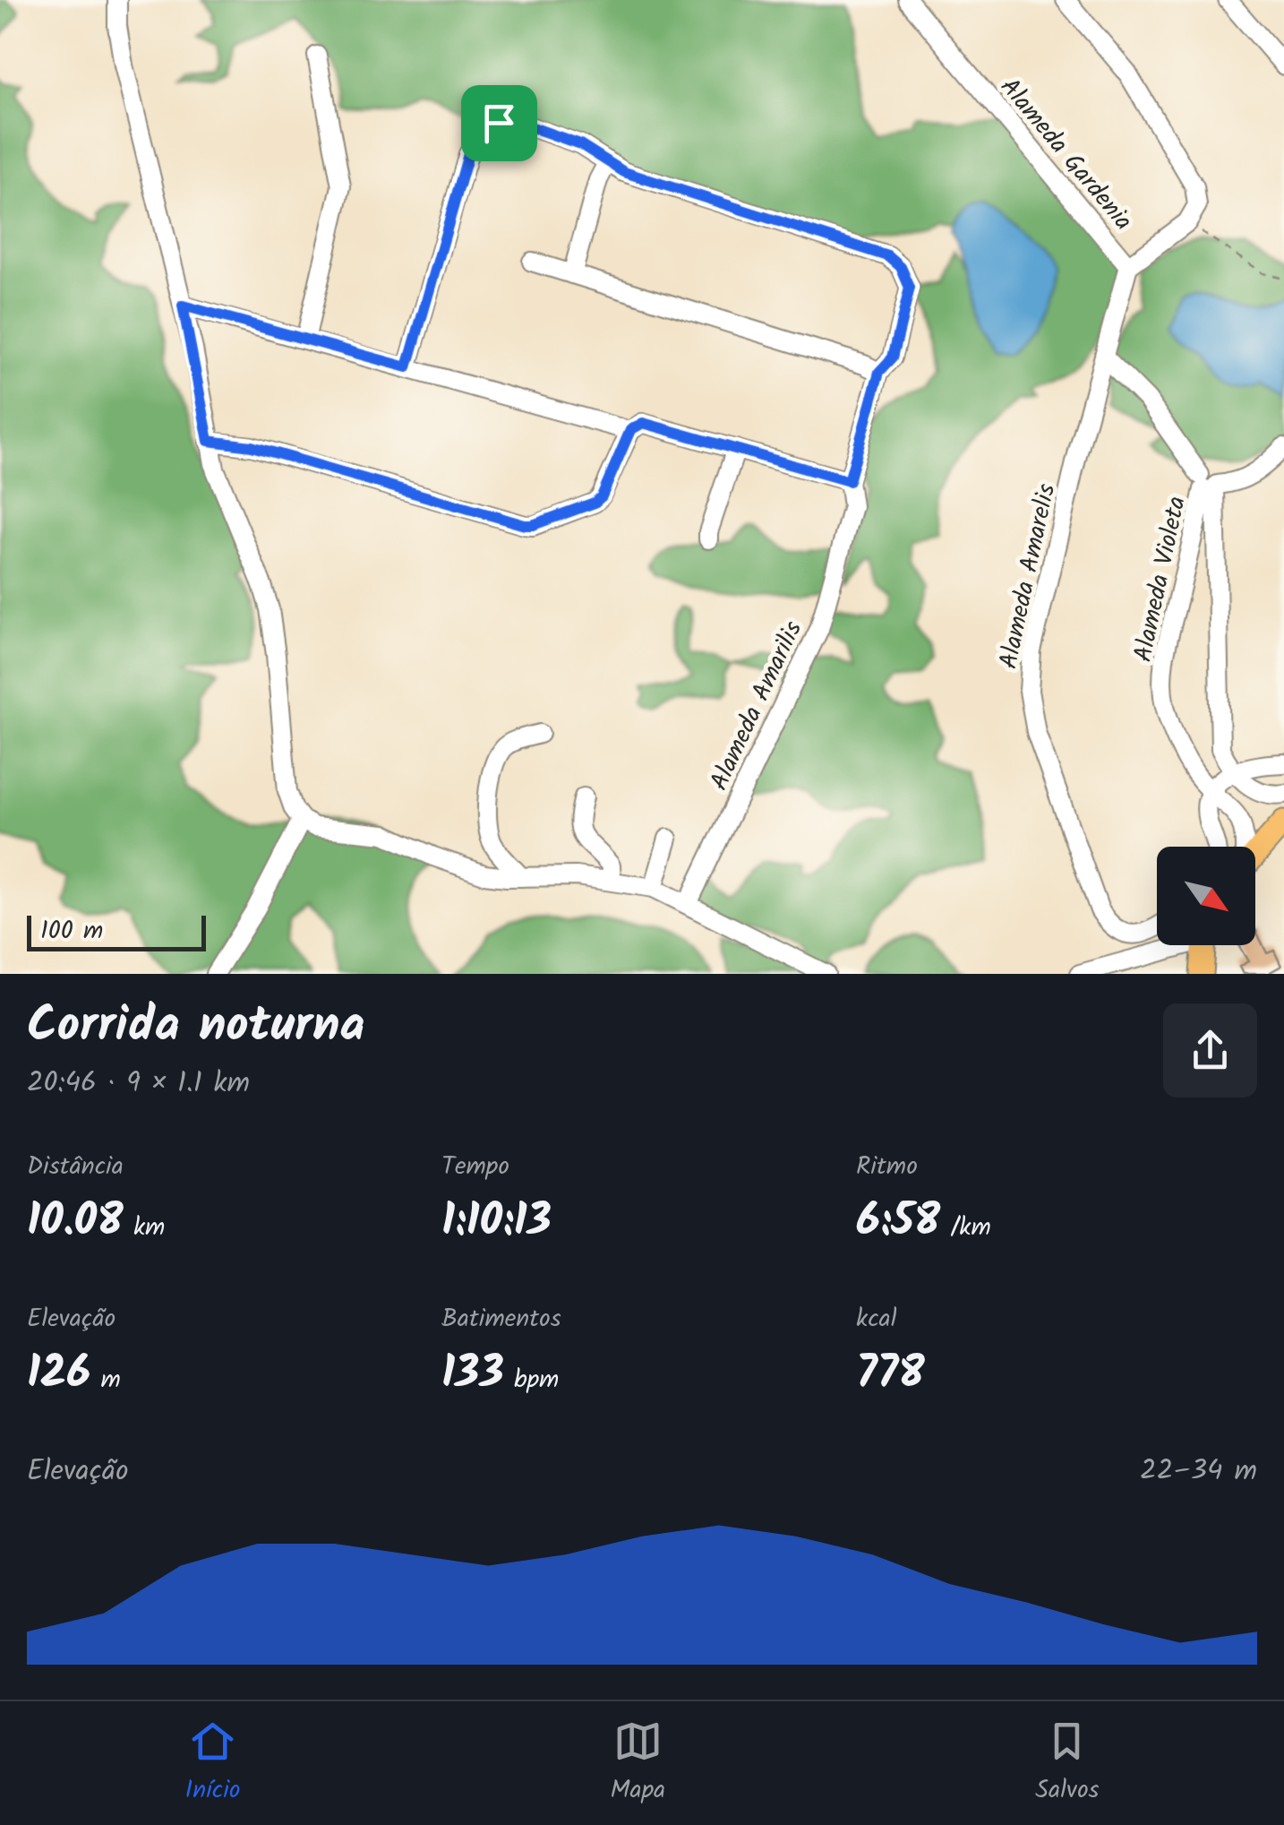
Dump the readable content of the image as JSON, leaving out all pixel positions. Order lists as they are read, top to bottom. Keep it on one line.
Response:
{"streets":{"street":["Alameda Gardenia","Alameda Amarelis","Alameda Violeta","Alameda Amarilis"]},"crossings":[["Alameda Gardenia","Alameda Amarelis"]],"scale_bar":"100 m","north":"bottom right","page":{"scale":"100 m","heading":["Corrida noturna","20:46 · 9 × 1.1 km"],"stats":[["Distância","10.08 km"],["Tempo","1:10:13"],["Ritmo","6:58 /km"],["Elevação","126 m"],["Batimentos","133 bpm"],["kcal","778"]],"chart":["Elevação","22–34 m"],"tabs":["Início","Mapa","Salvos"]}}
